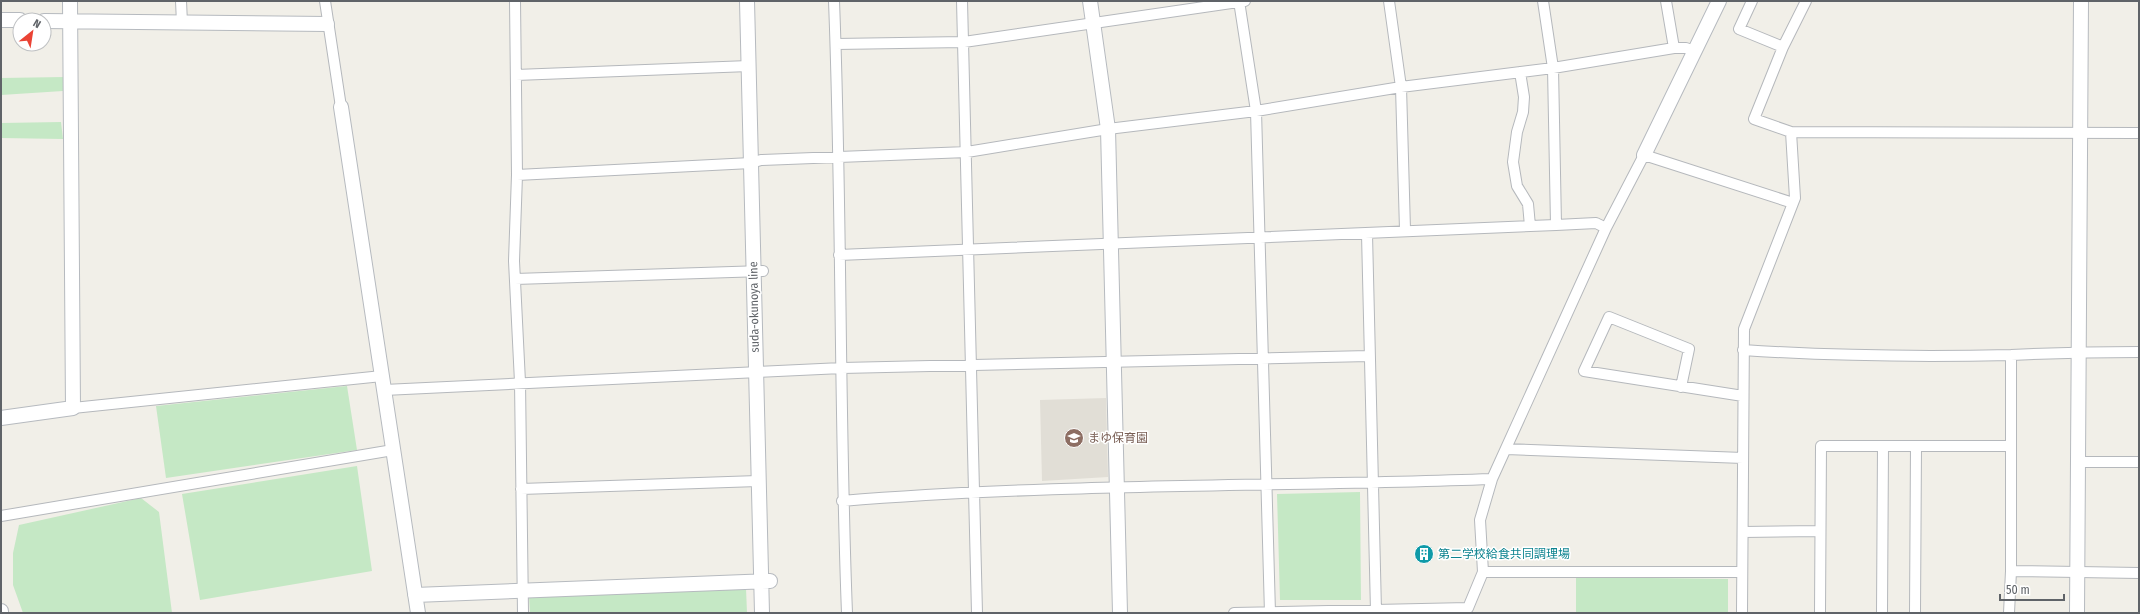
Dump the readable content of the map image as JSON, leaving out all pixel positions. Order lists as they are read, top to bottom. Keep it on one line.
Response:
{"streets":{"street":["suda-okunoya line"]},"places":{"school or university":["まゆ保育園"],"building":["第二学校給食共同調理場"]},"scale_bar":"50 m","north":"top right"}
